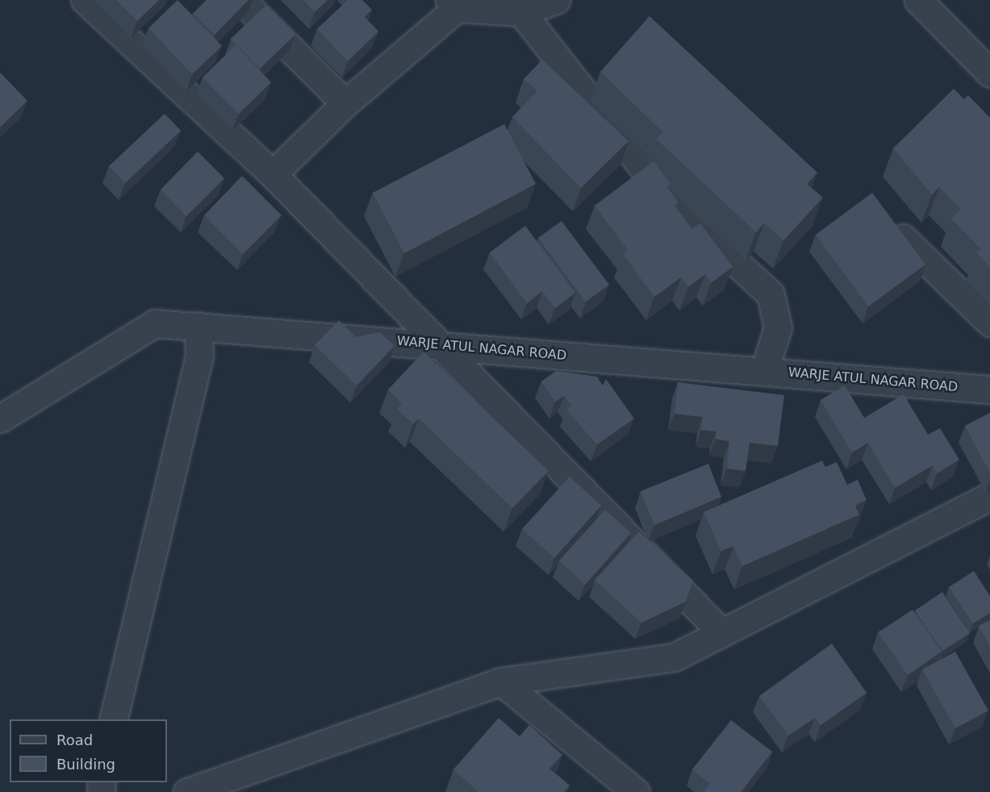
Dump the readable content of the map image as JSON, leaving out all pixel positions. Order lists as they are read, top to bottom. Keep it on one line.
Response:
{"streets":{"street":["WARJE ATUL NAGAR ROAD"]},"legend":["Road","Building"]}
